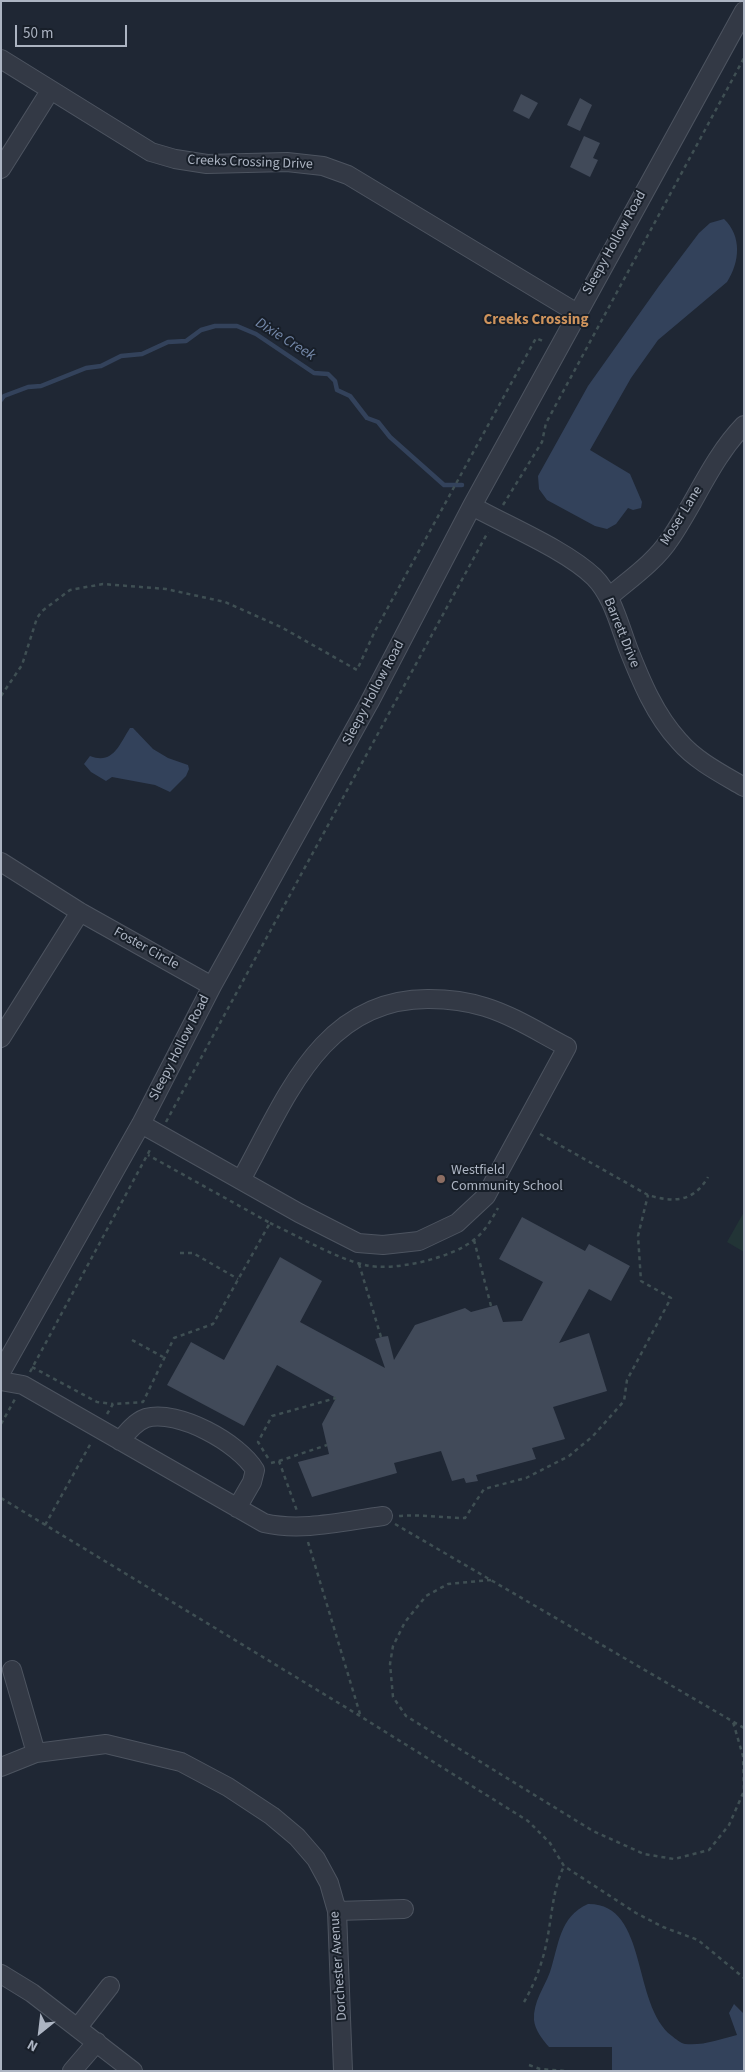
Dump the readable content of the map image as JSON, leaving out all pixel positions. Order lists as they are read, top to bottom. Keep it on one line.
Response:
{"streets":{"street":["Creeks Crossing Drive","Sleepy Hollow Road","Moser Lane","Barrett Drive","Foster Circle","Dorchester Avenue"]},"crossings":[["Creeks Crossing Drive","Sleepy Hollow Road"],["Sleepy Hollow Road","Barrett Drive"],["Sleepy Hollow Road","Foster Circle"],["Moser Lane","Barrett Drive"]],"districts":["Creeks Crossing"],"water":["Dixie Creek"],"places":["Westfield Community School"],"scale_bar":"50 m","north":"bottom left"}
